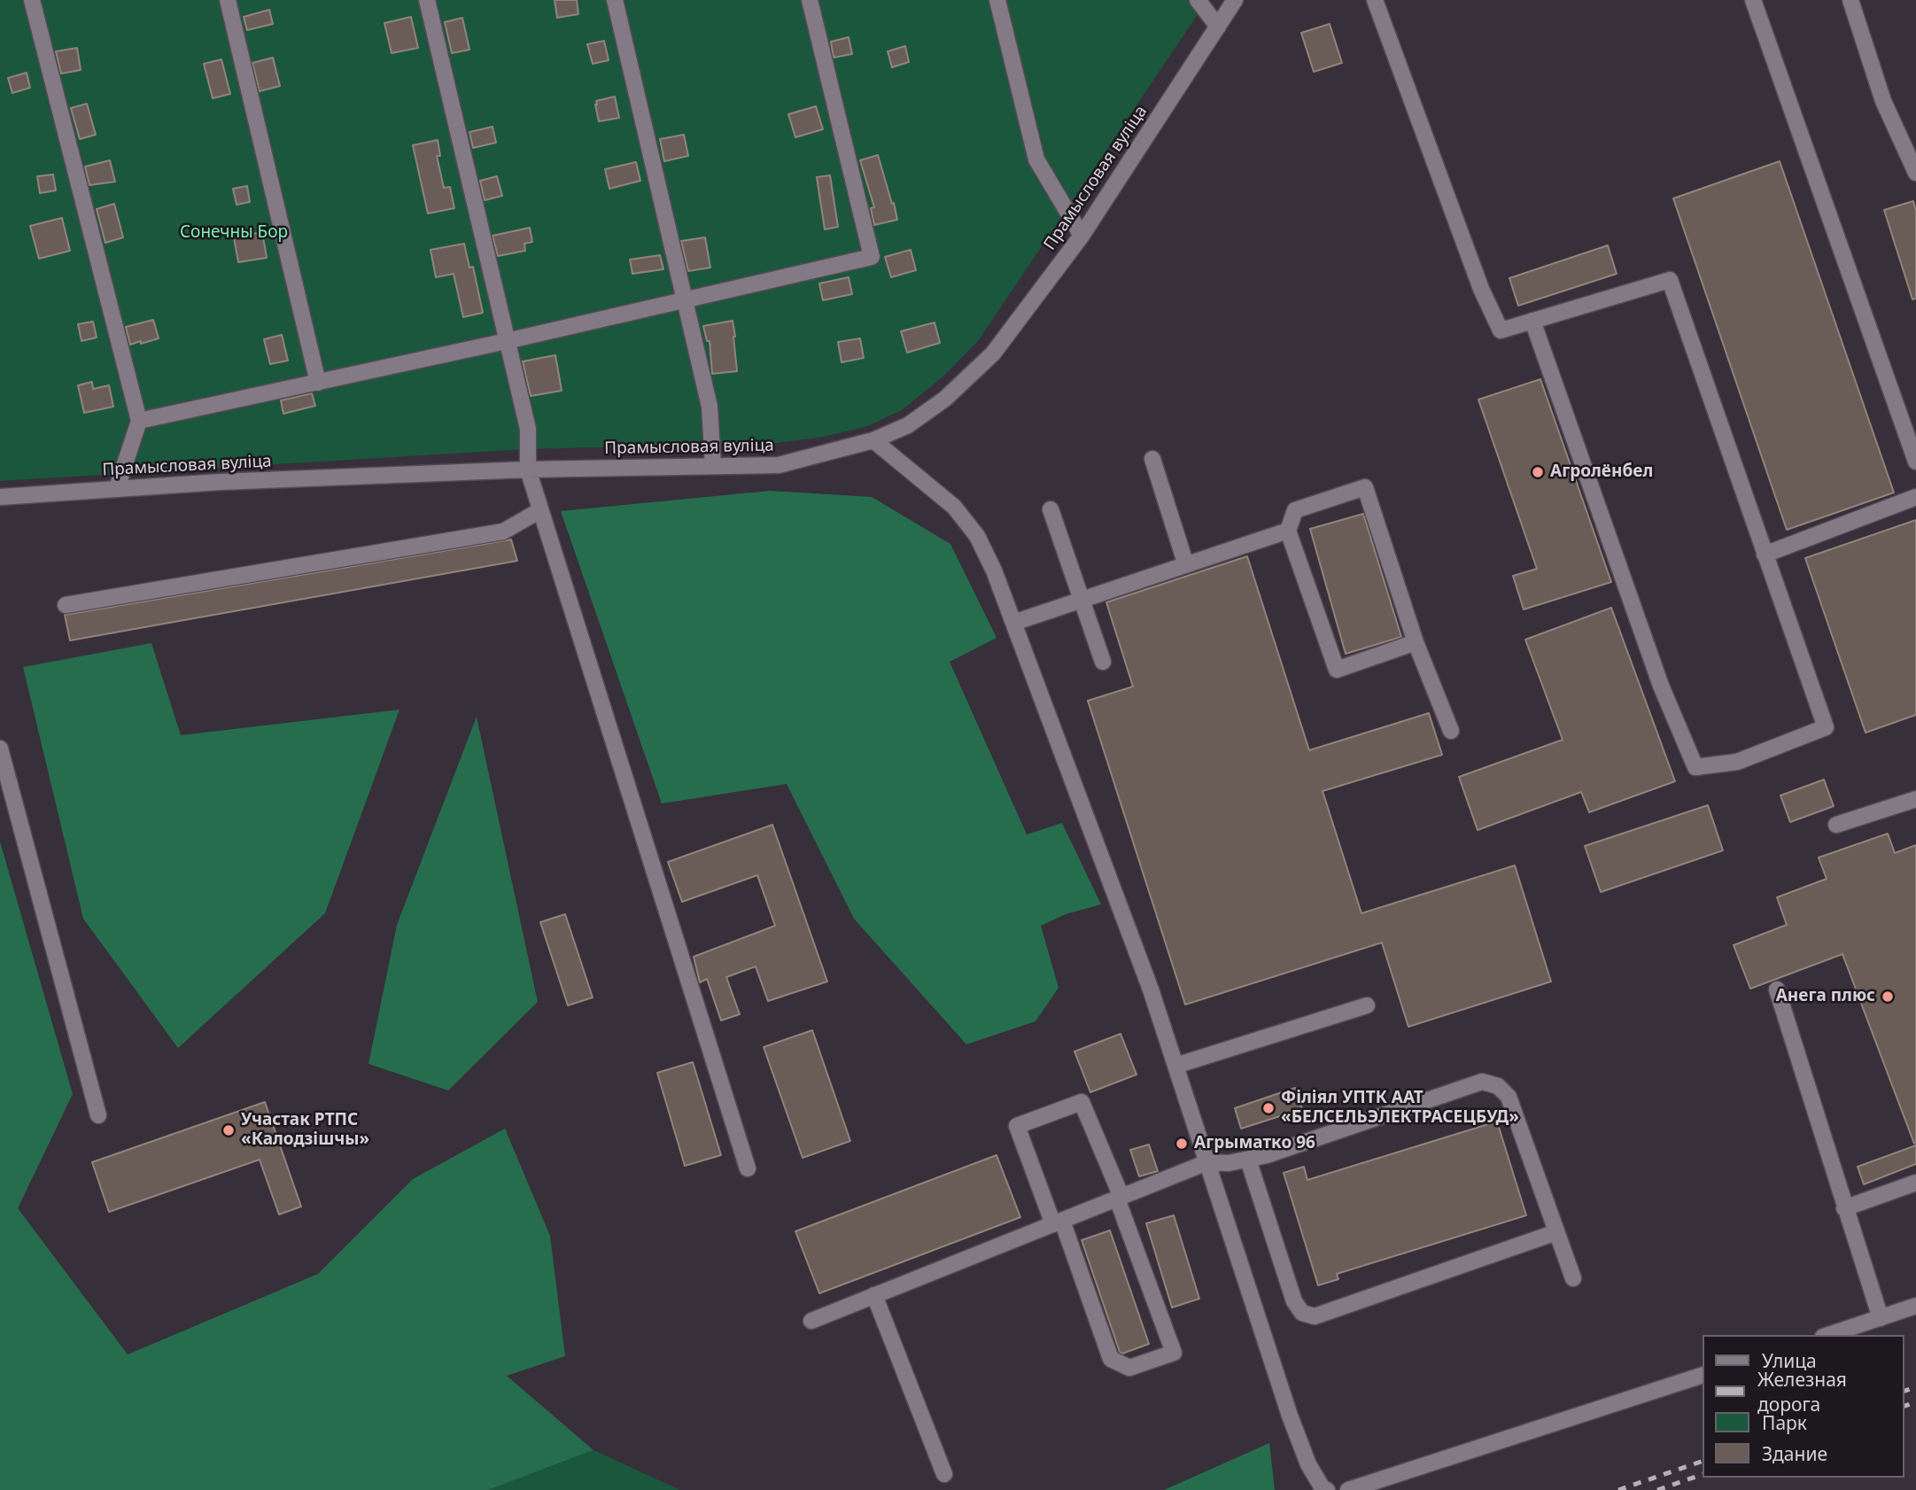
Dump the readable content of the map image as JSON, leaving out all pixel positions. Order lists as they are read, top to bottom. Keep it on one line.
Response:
{"streets":{"street":["Прамысловая вуліца"]},"parks":["Сонечны Бор"],"places":["Агролёнбел","Анега плюс","Філіял УПТК ААТ «БЕЛСЕЛЬЭЛЕКТРАСЕЦБУД»","Участак РТПС «Калодзішчы»","Агрыматко 96"],"legend":["Улица","Железная дорога","Парк","Здание"]}
